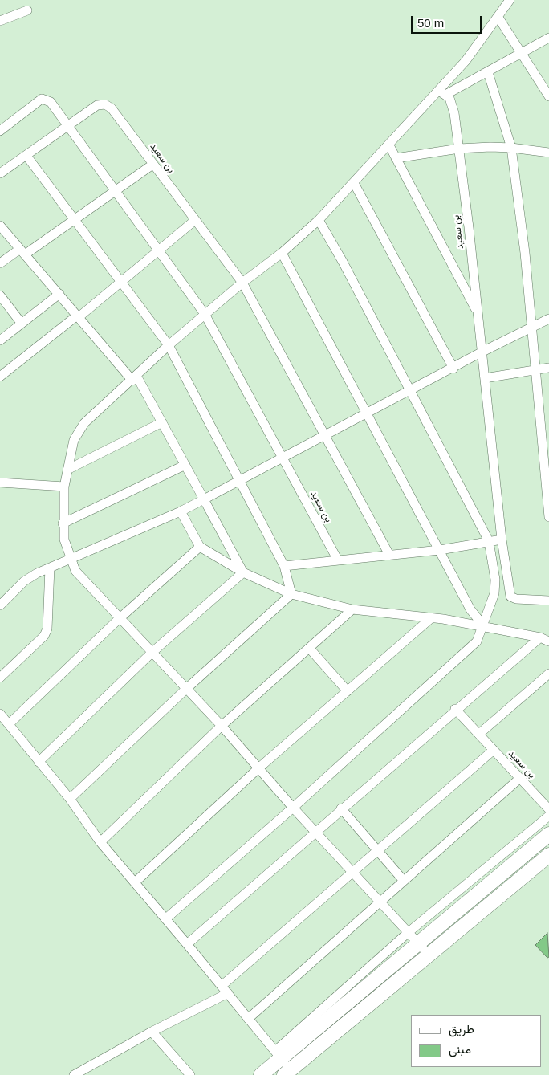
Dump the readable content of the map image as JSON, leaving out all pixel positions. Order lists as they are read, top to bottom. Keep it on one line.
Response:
{"streets":{"street":["بن سعيد"]},"legend":["طريق","مبنى"],"scale_bar":"50 m"}
